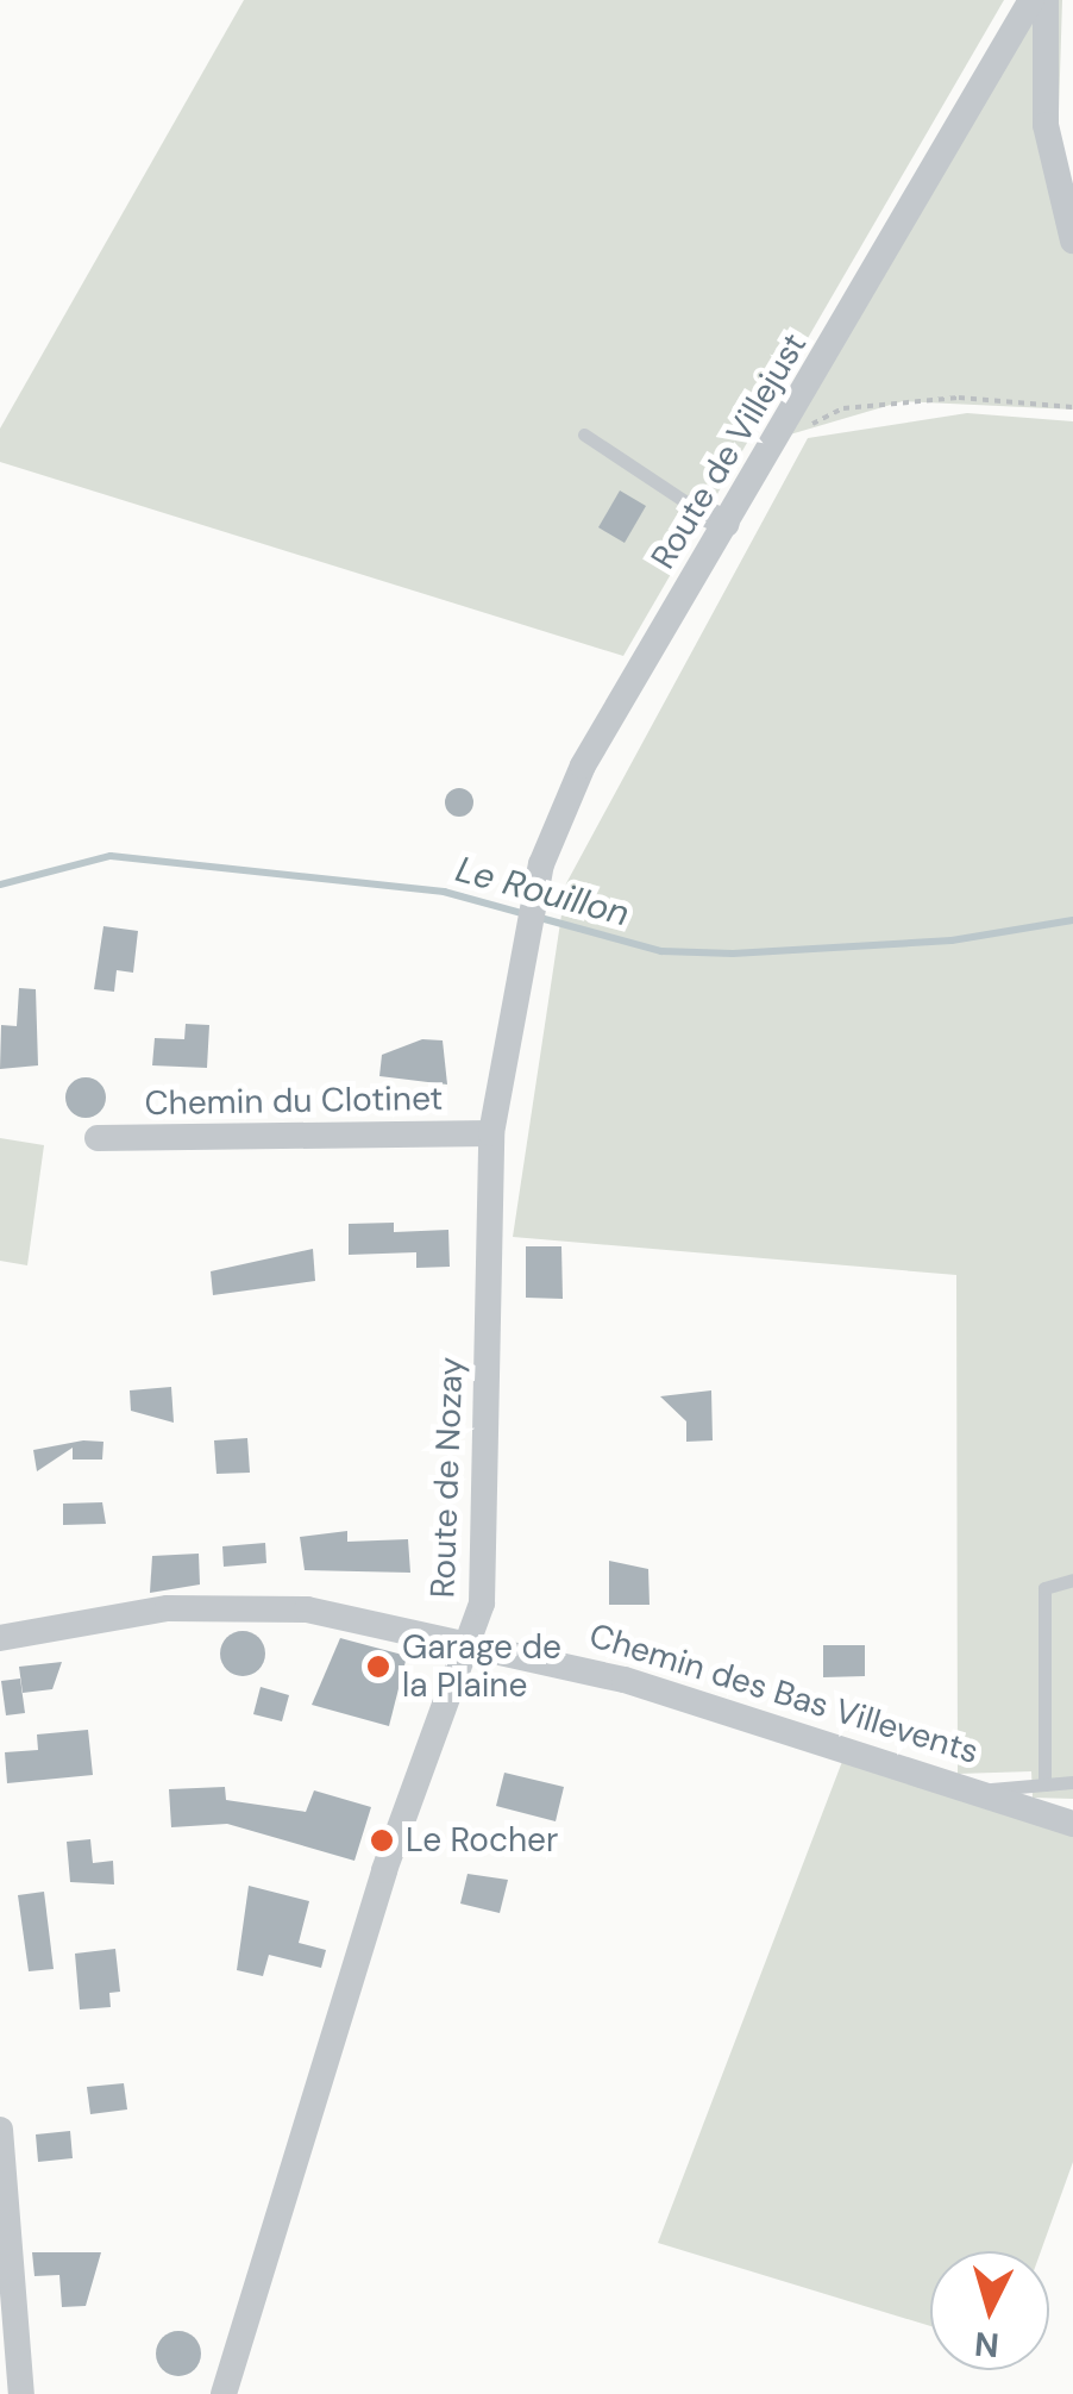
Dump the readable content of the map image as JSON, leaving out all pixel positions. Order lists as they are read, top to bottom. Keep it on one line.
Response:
{"streets":{"street":["Route de Villejust","Chemin du Clotinet","Route de Nozay","Chemin des Bas Villevents"]},"crossings":[["Route de Villejust","Route de Nozay"],["Chemin du Clotinet","Route de Nozay"],["Route de Nozay","Chemin des Bas Villevents"]],"water":["Le Rouillon"],"places":["Garage de la Plaine","Le Rocher"],"north":"bottom"}
